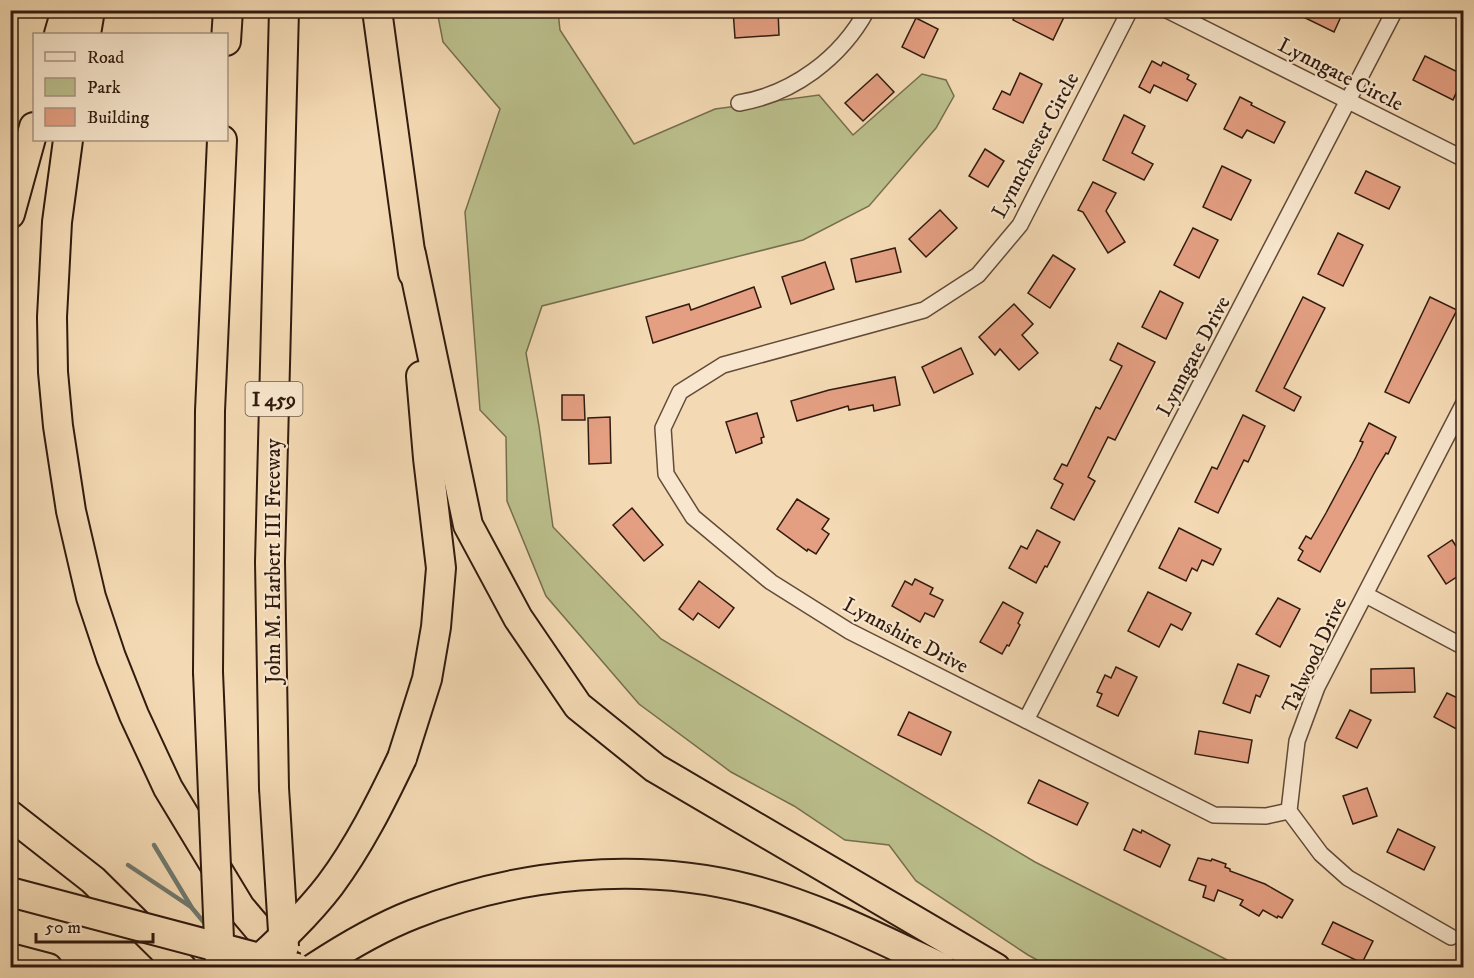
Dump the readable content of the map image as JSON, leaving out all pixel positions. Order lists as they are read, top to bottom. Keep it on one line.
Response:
{"streets":{"highway":["I 459","John M. Harbert III Freeway"],"street":["Lynngate Circle","Lynnchester Circle","Lynngate Drive","Lynnshire Drive","Talwood Drive"]},"crossings":[["Lynngate Circle","Lynngate Drive"],["Lynnchester Circle","Lynnshire Drive"],["Lynngate Drive","Lynnshire Drive"],["Lynnshire Drive","Talwood Drive"]],"legend":["Road","Park","Building"],"scale_bar":"50 m"}
